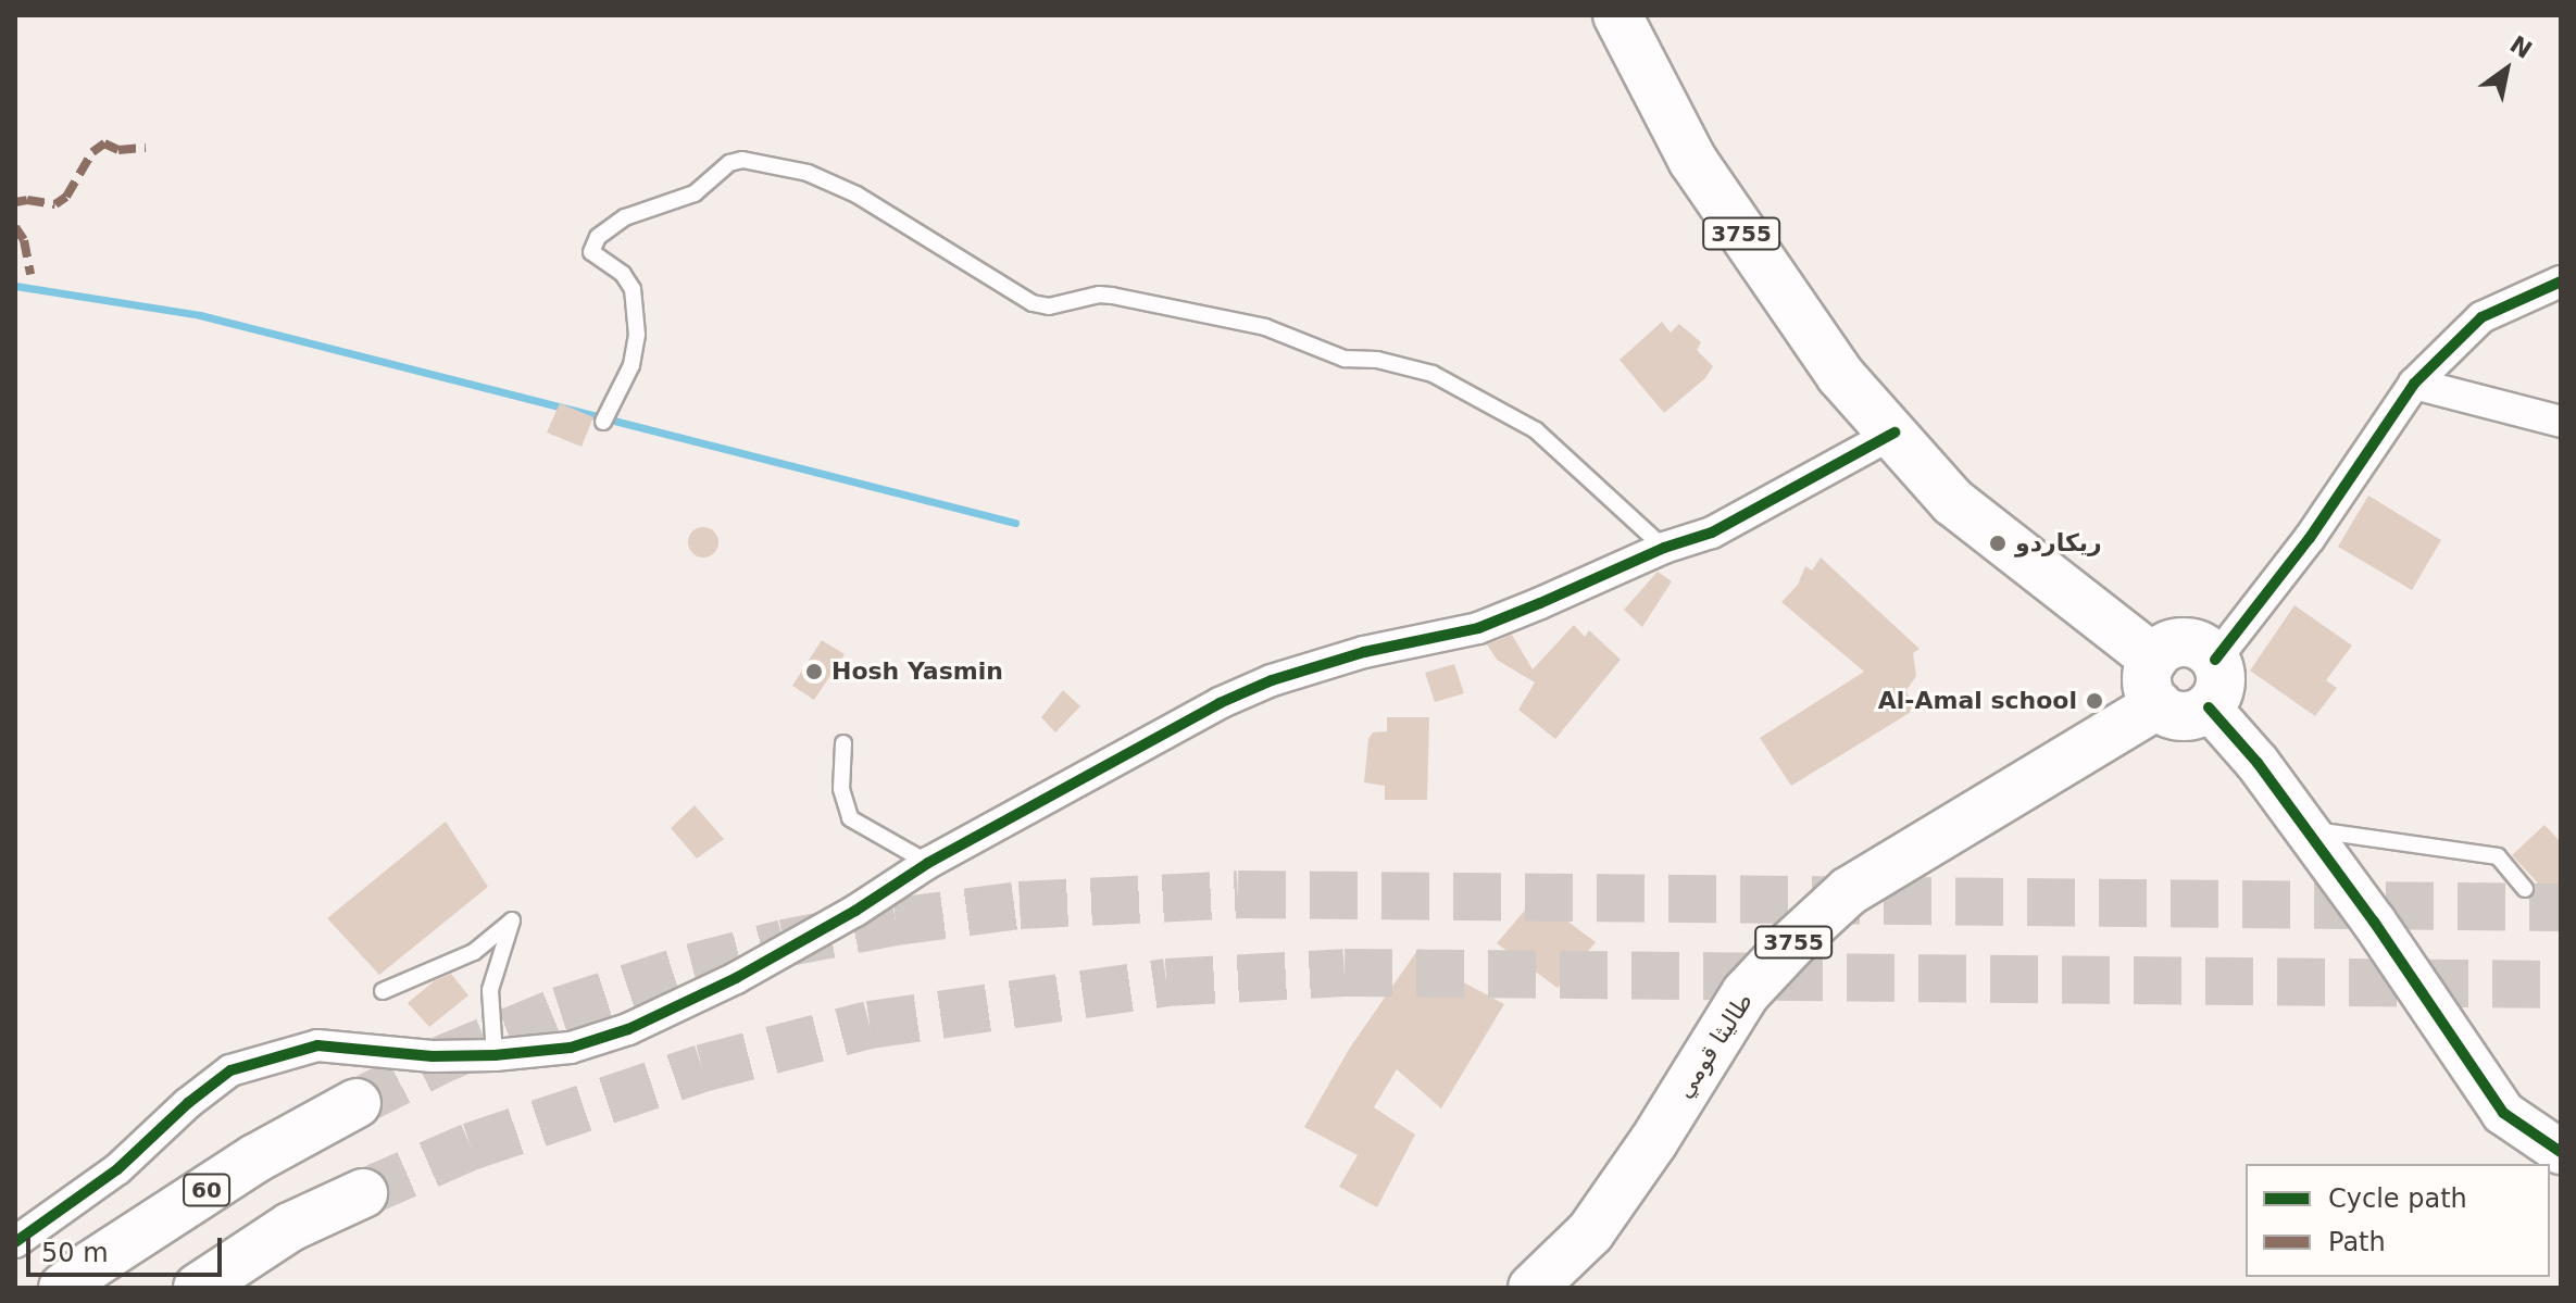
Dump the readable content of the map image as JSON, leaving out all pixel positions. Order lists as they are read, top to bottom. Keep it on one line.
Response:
{"streets":{"main road":["3755","طاليثا قومي","60"]},"crossings":[["3755","طاليثا قومي"]],"places":["ريكاردو","Hosh Yasmin","Al-Amal school"],"legend":["Cycle path","Path"],"scale_bar":"50 m","north":"top right"}
